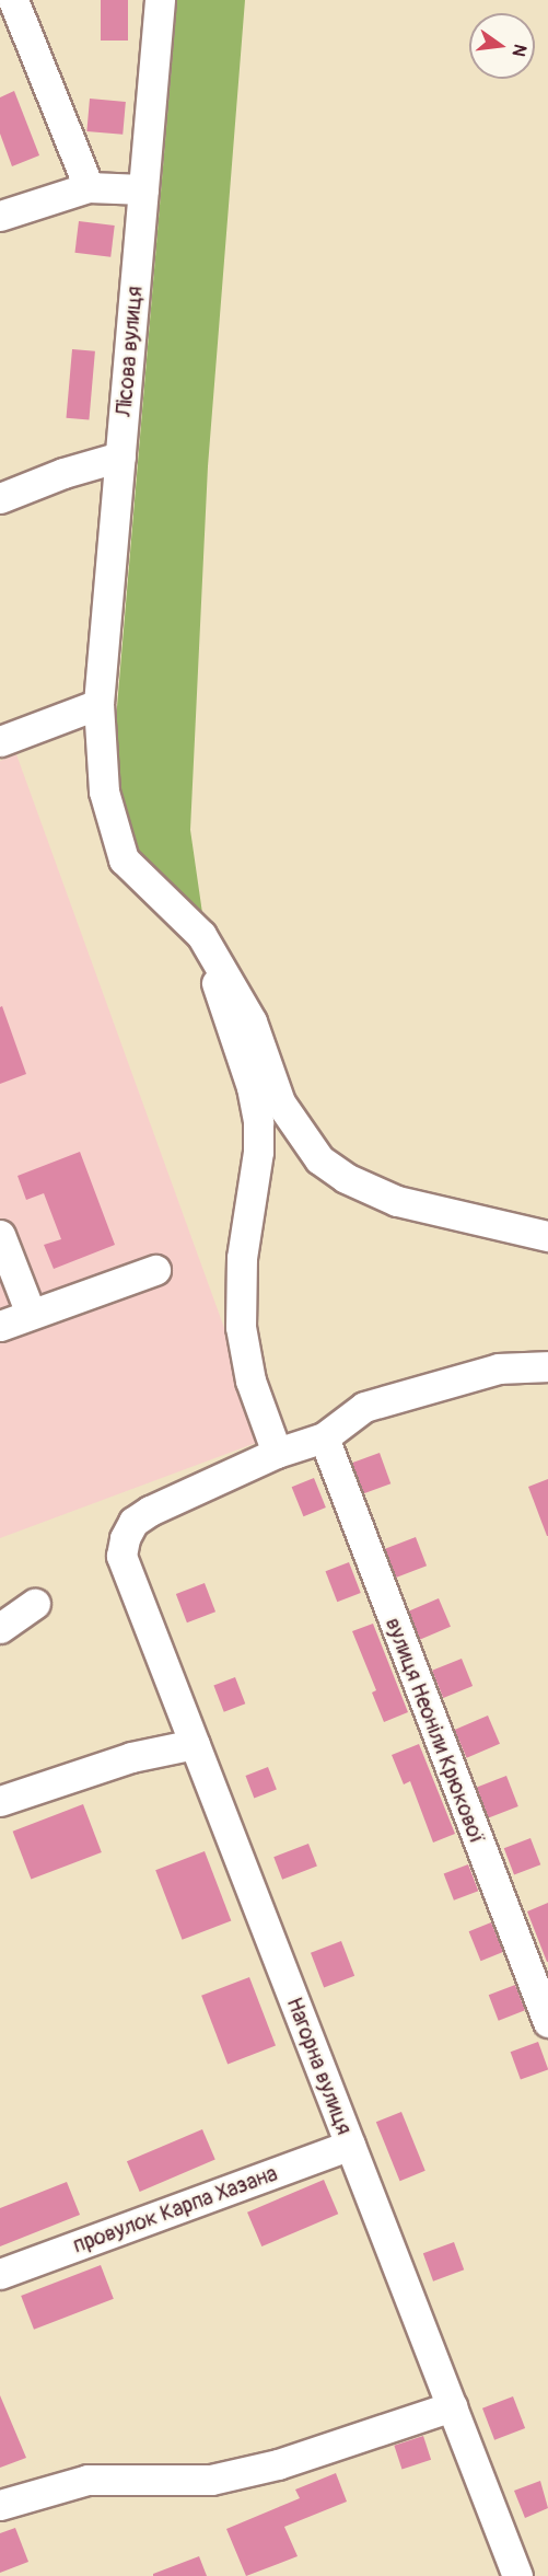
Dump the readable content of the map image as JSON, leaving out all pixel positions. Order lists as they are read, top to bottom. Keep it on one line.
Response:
{"streets":{"street":["Лісова вулиця","вулиця Неоніли Крюкової","Нагорна вулиця","провулок Карпа Хазана"]},"crossings":[["Нагорна вулиця","провулок Карпа Хазана"]],"north":"right"}
